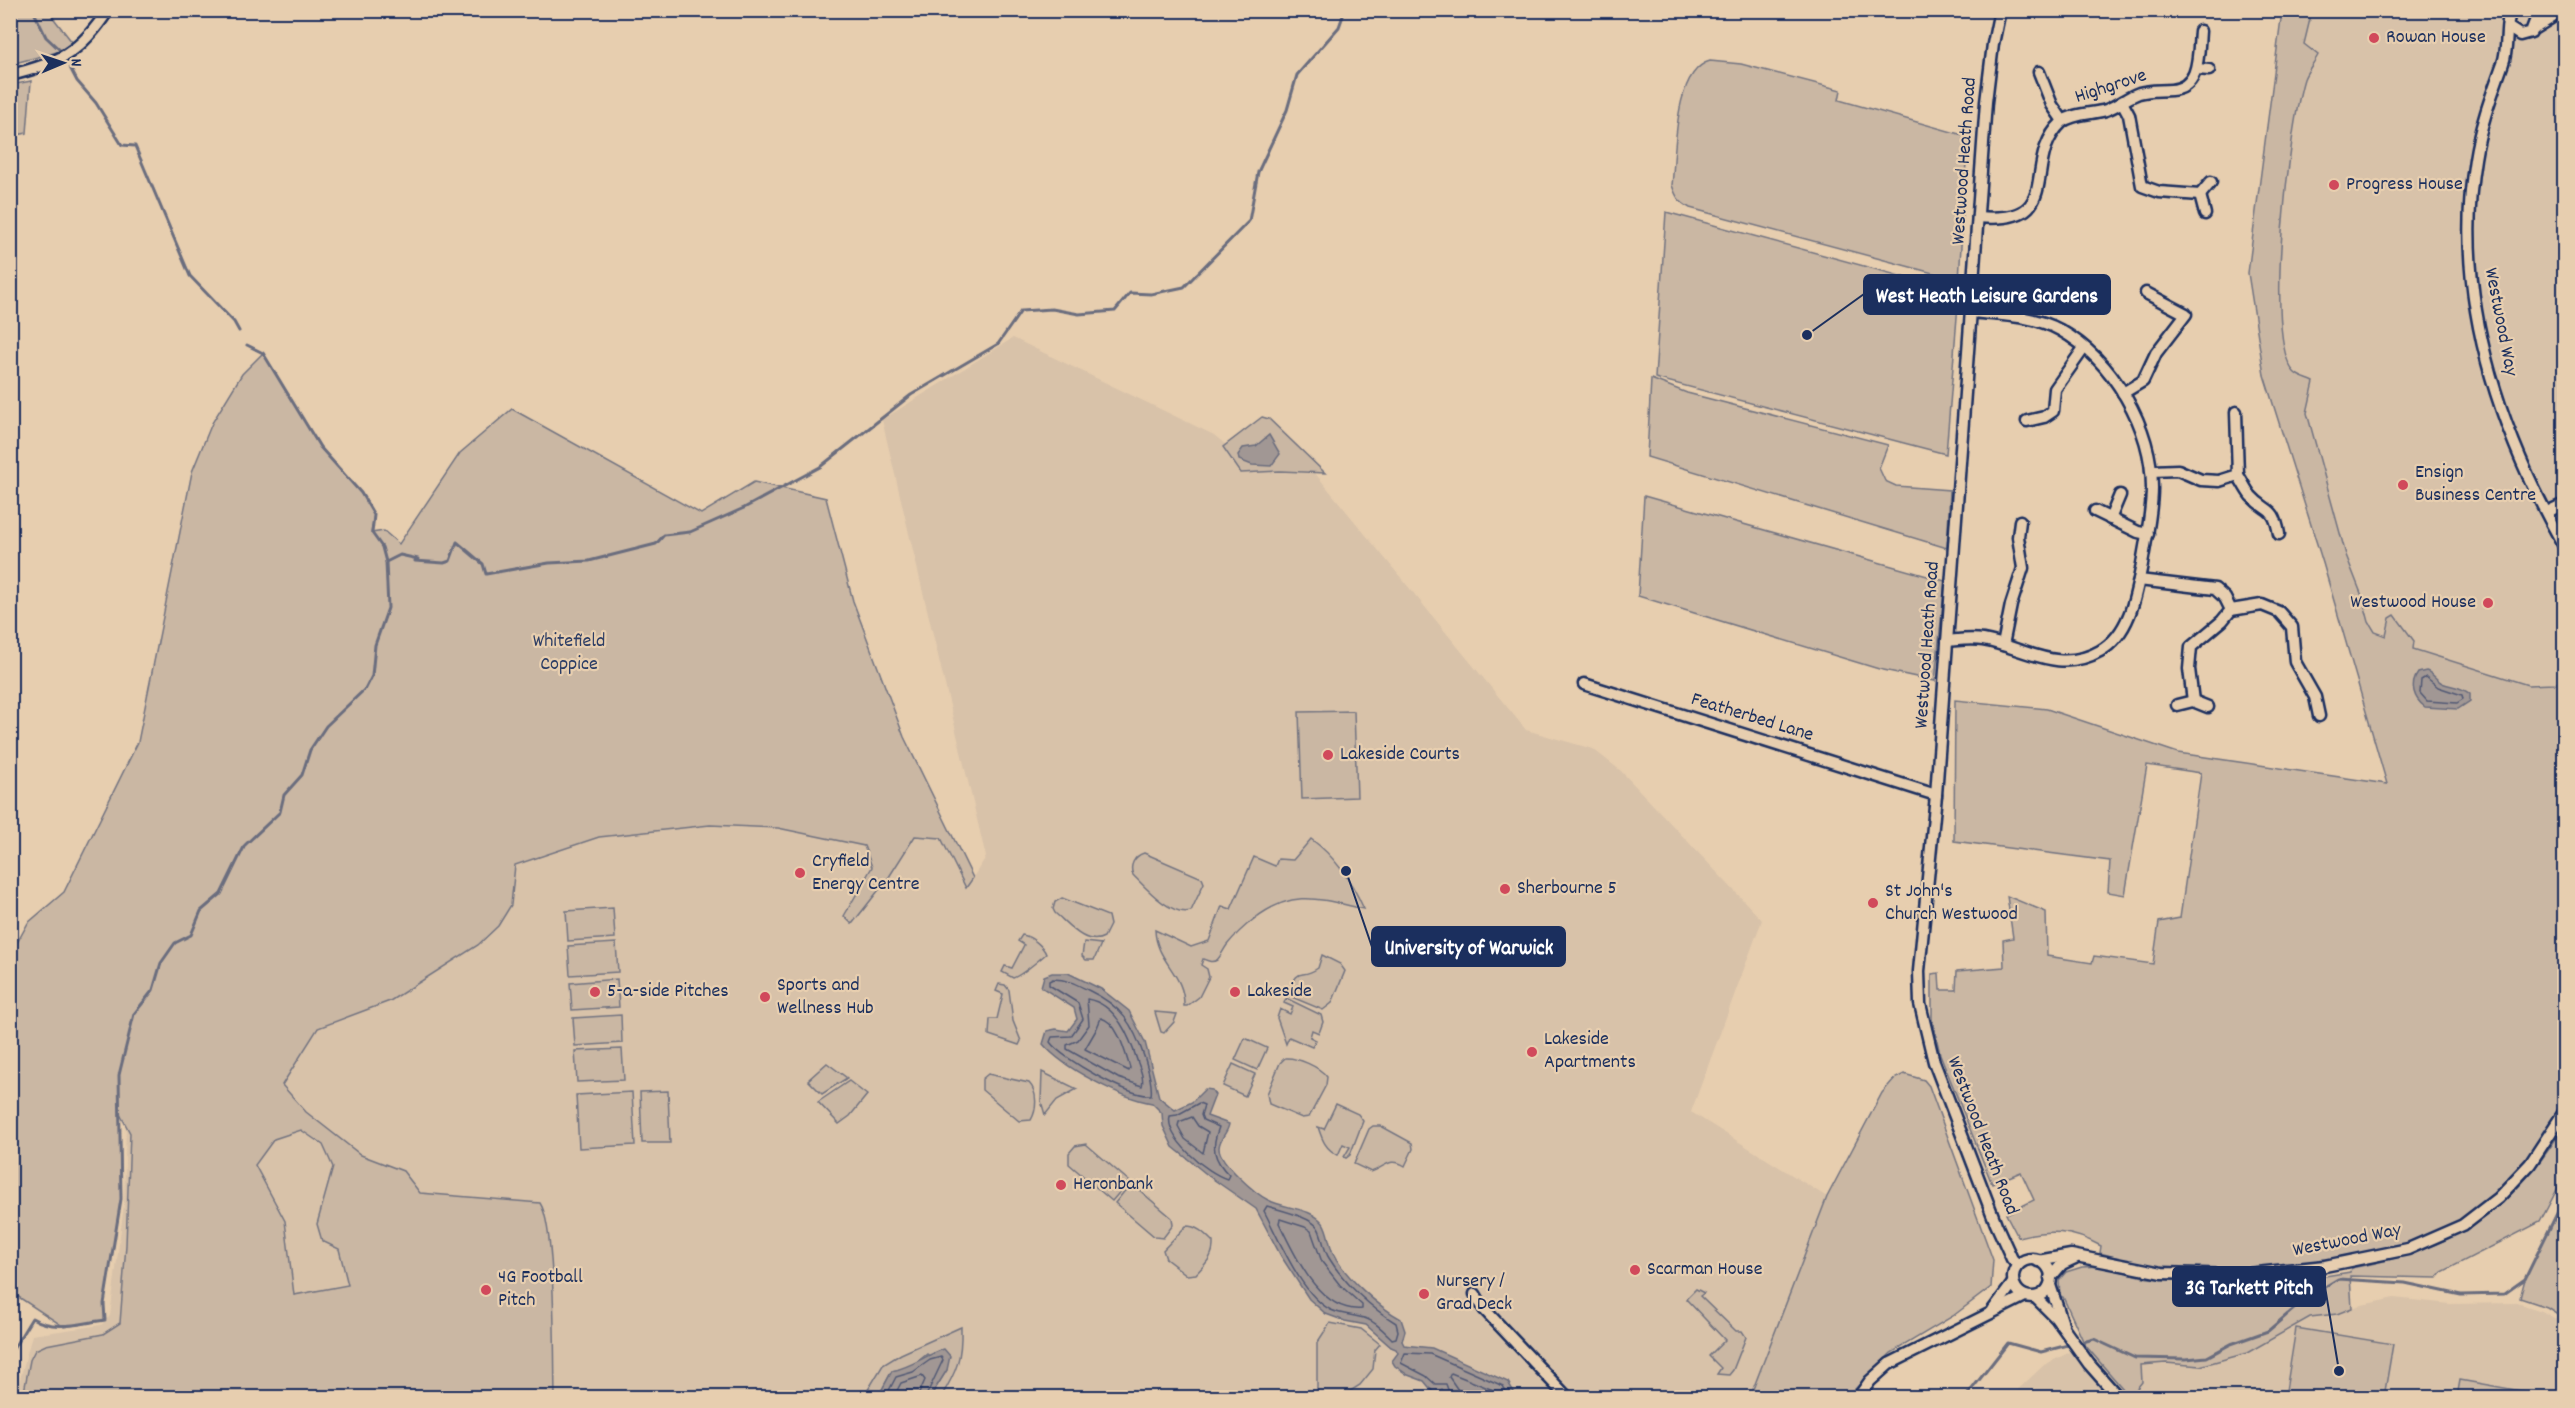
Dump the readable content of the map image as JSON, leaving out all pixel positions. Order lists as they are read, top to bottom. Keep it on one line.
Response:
{"streets":{"street":["Highgrove","Westwood Heath Road","Westwood Way","Featherbed Lane"]},"crossings":[["Highgrove","Westwood Heath Road"],["Westwood Heath Road","Westwood Way"],["Westwood Heath Road","Featherbed Lane"]],"parks":["Whitefield Coppice"],"places":["Rowan House","Progress House","West Heath Leisure Gardens","Ensign Business Centre","Westwood House","Lakeside Courts","University of Warwick","Cryfield Energy Centre","Sherbourne 5","St John's Church Westwood","5-a-side Pitches","Lakeside","Sports and Wellness Hub","Lakeside Apartments","Heronbank","Scarman House","4G Football Pitch","Nursery / Grad Deck","3G Tarkett Pitch"],"north":"right"}
